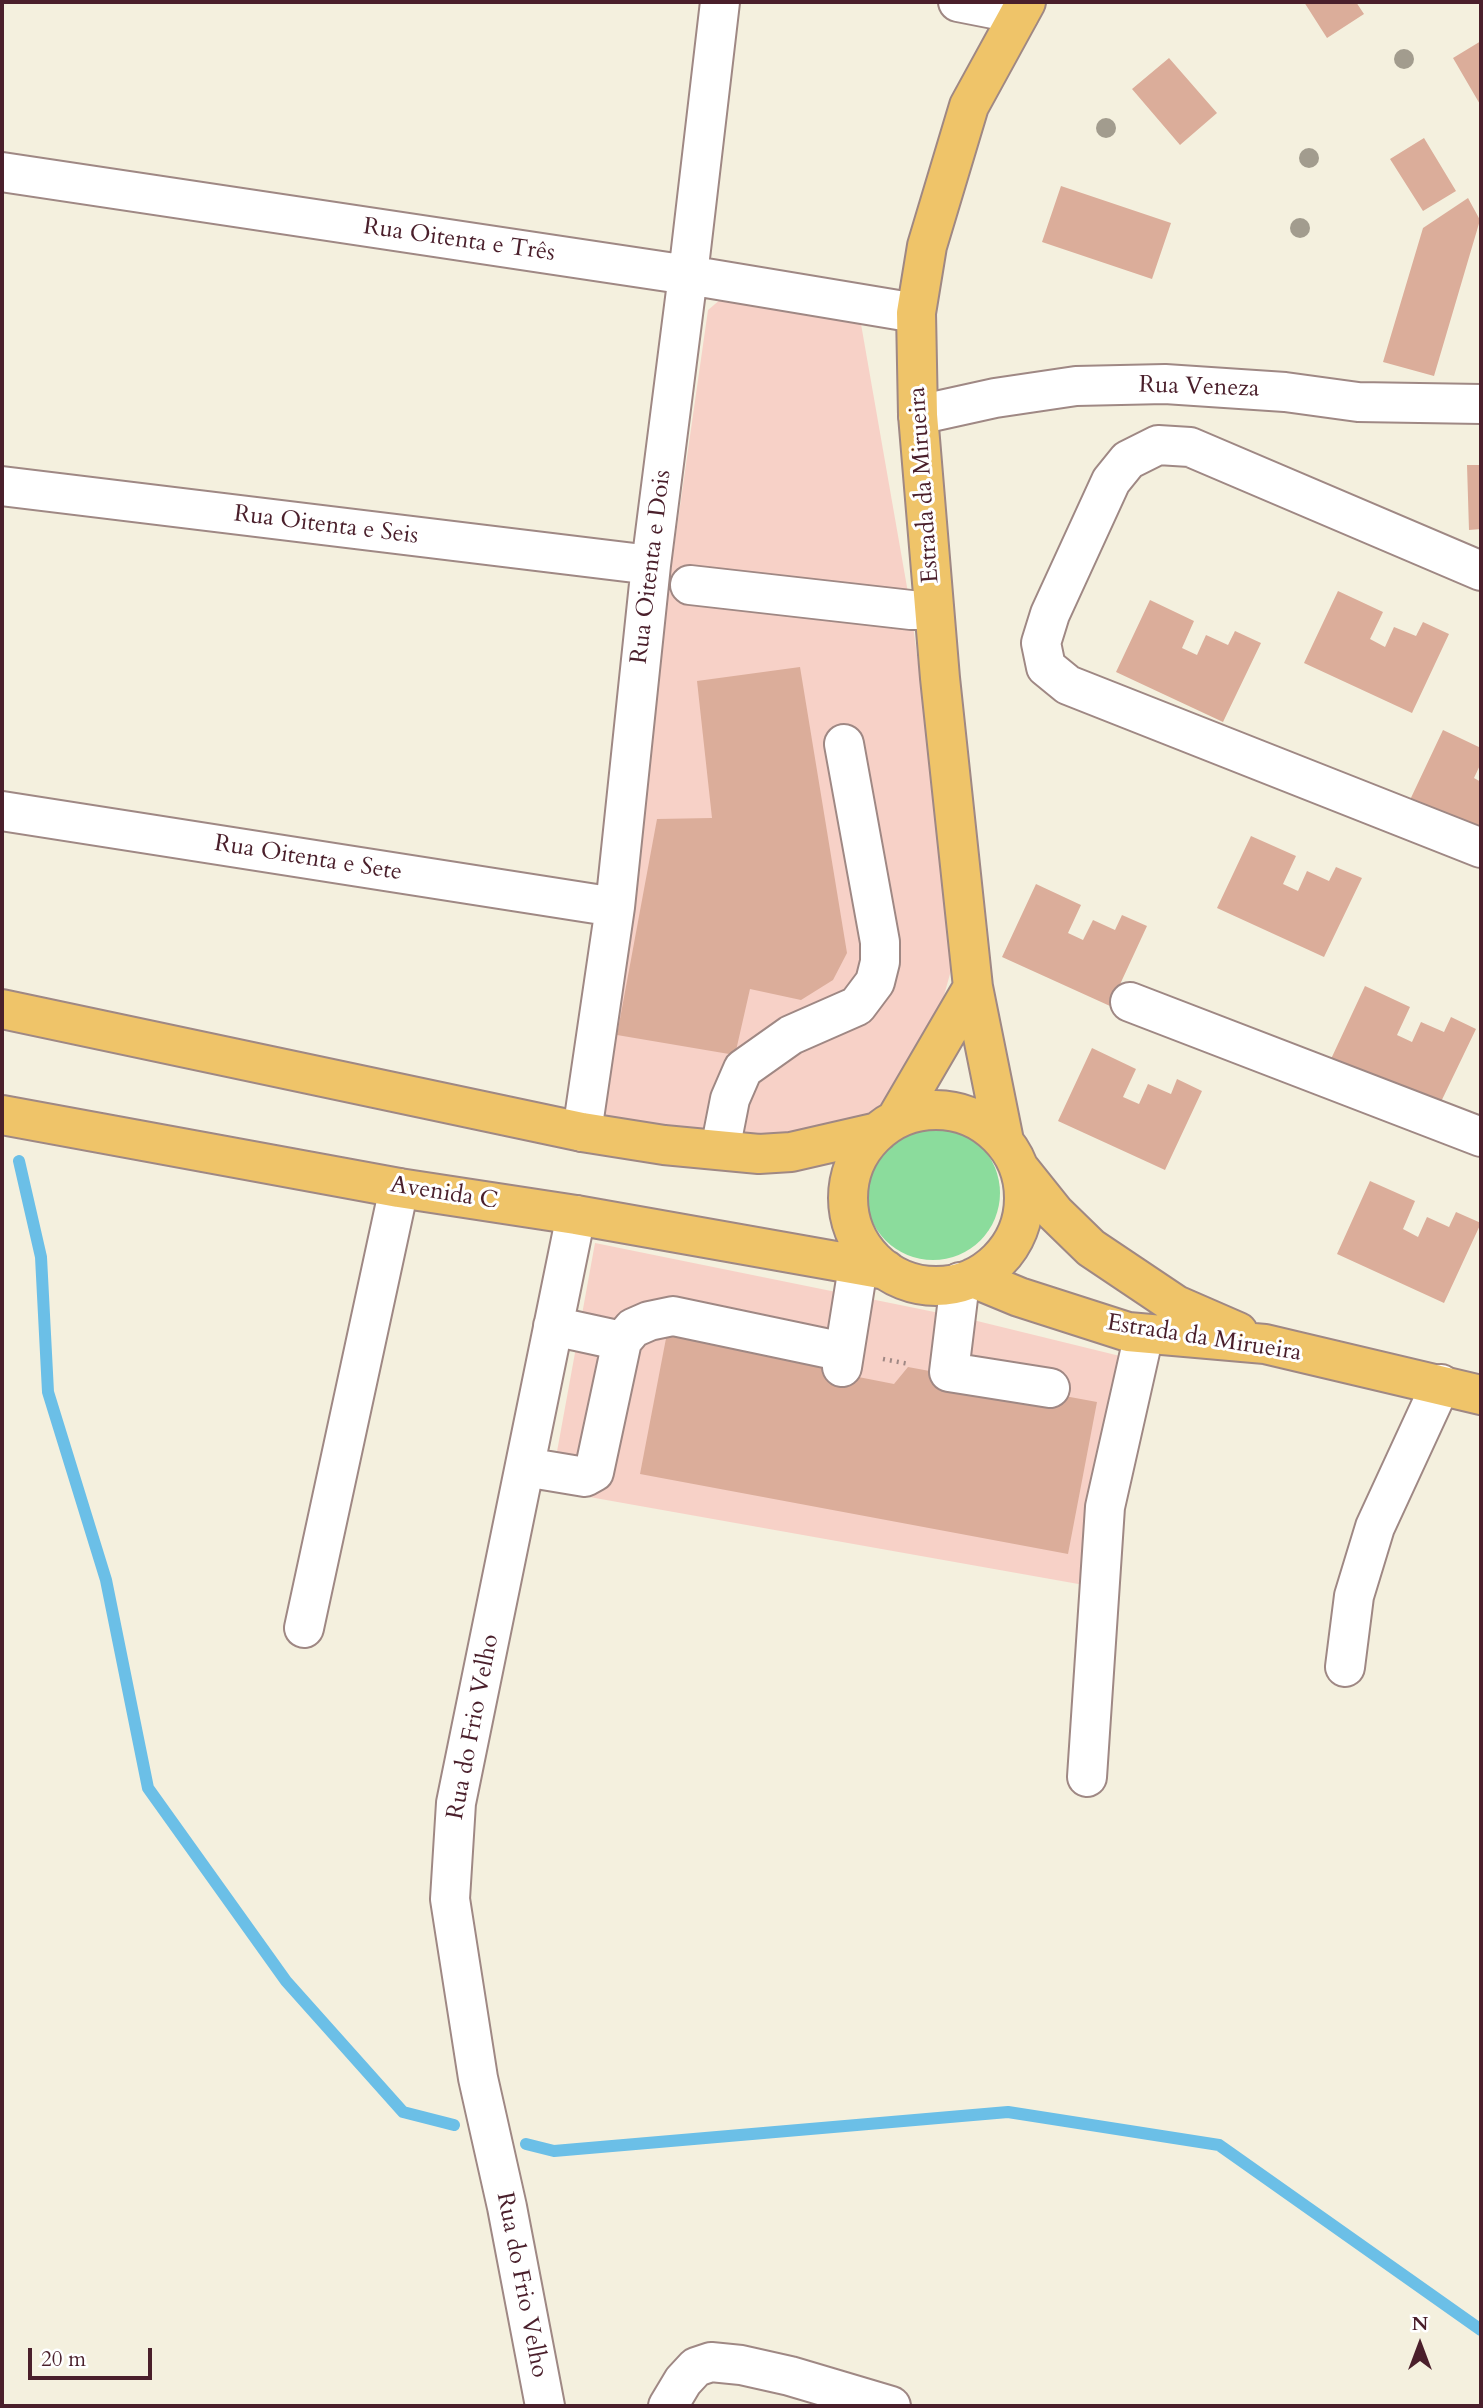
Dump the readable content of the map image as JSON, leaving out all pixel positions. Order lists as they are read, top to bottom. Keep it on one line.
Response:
{"streets":{"main road":["Estrada da Mirueira","Avenida C"],"street":["Rua Oitenta e Três","Rua Veneza","Rua Oitenta e Seis","Rua Oitenta e Dois","Rua Oitenta e Sete","Rua do Frio Velho"]},"crossings":[["Rua Oitenta e Três","Estrada da Mirueira"],["Rua Oitenta e Três","Rua Oitenta e Dois"],["Rua Veneza","Estrada da Mirueira"],["Estrada da Mirueira","Avenida C"],["Rua Oitenta e Seis","Rua Oitenta e Dois"],["Rua Oitenta e Dois","Rua Oitenta e Sete"],["Avenida C","Rua do Frio Velho"]],"scale_bar":"20 m","north":"top"}
